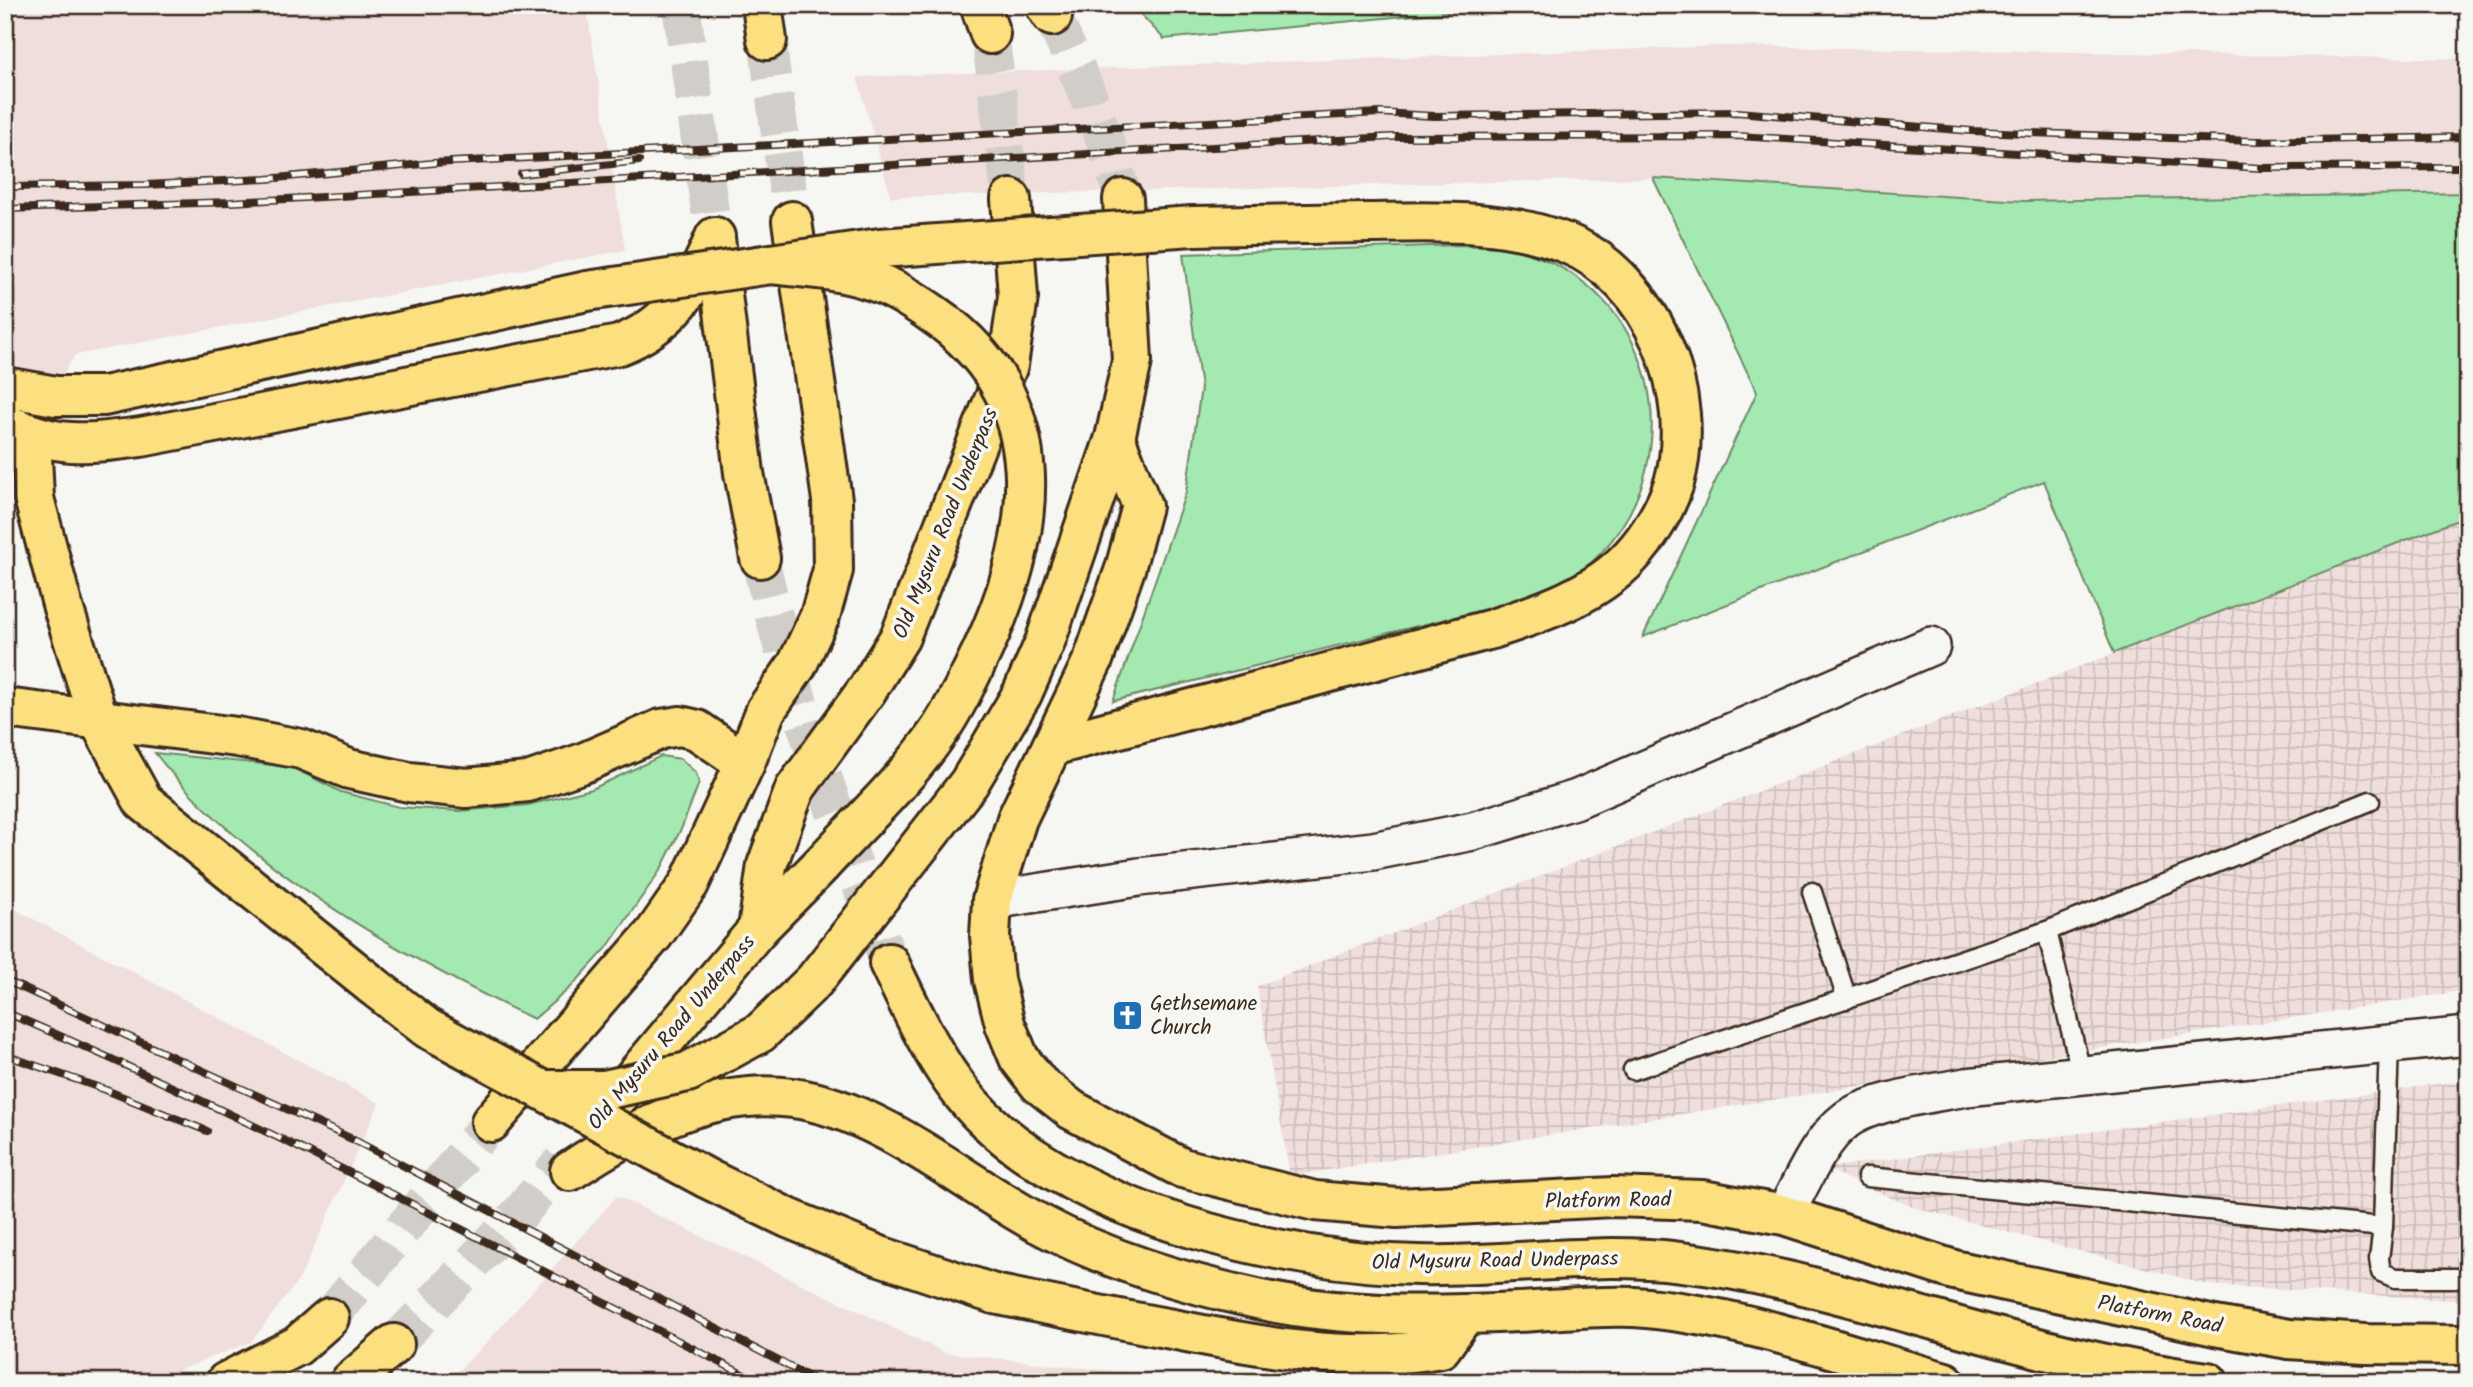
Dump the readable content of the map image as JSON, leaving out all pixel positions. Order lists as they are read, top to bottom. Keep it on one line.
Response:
{"streets":{"main road":["Old Mysuru Road Underpass","Platform Road"]},"places":{"church":["Gethsemane Church"]}}
